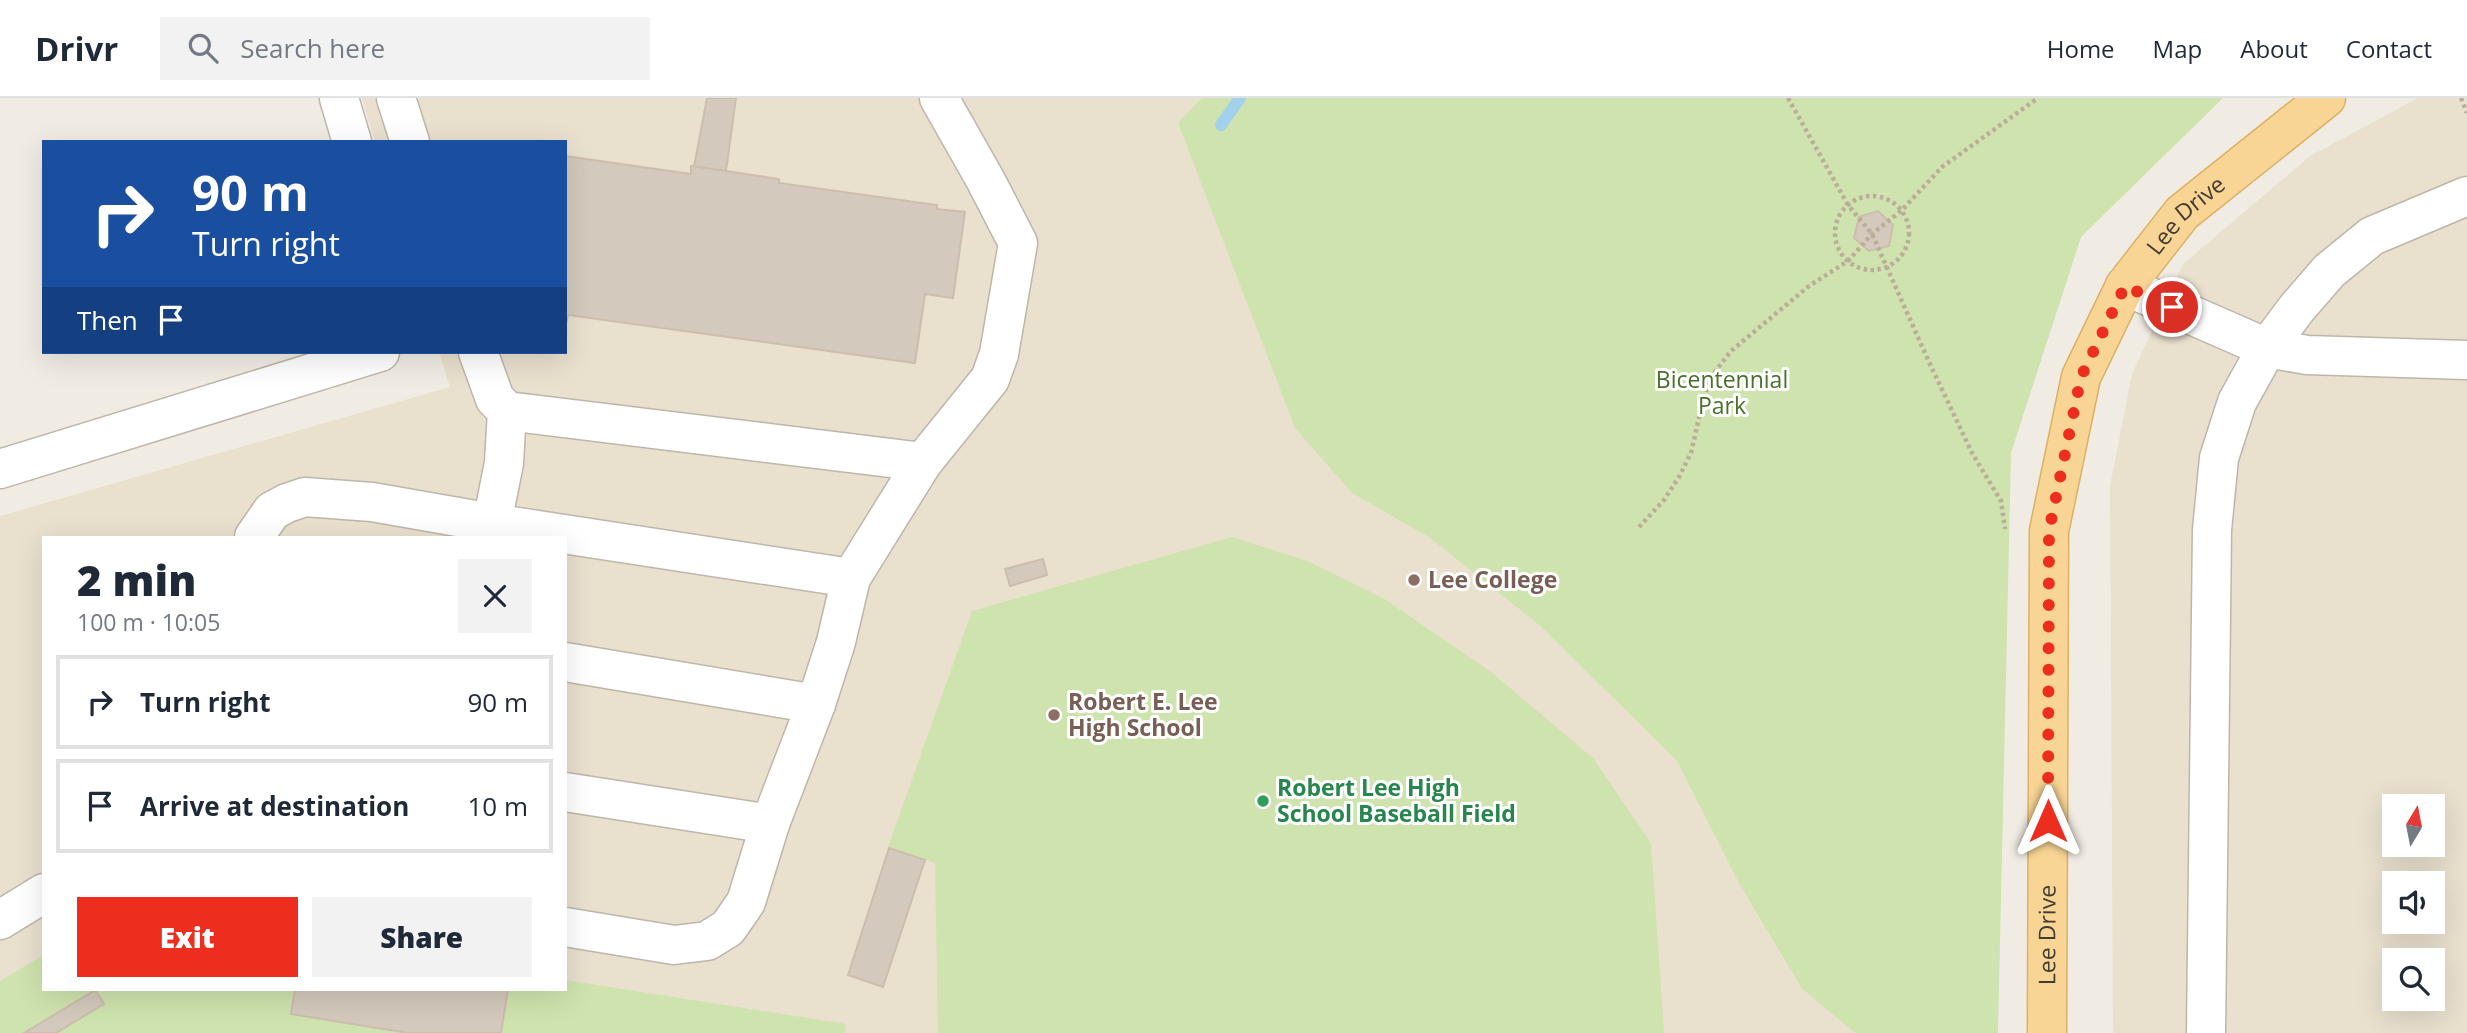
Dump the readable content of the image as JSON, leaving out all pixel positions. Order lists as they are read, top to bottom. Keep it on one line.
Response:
{"streets":{"main road":["Lee Drive"]},"parks":["Bicentennial Park"],"places":["Lee College","Robert E. Lee High School","Robert Lee High School Baseball Field"],"north":"top","page":{"header":"Drivr","search":"Search here","nav":["Home","Map","About","Contact"],"turn":["90 m","Turn right"],"then":"Then","heading":["2 min","100 m · 10:05"],"list":[{"name":"Turn right","value":"90 m"},{"name":"Arrive at destination","value":"10 m"}],"buttons":["Exit","Share"]}}
